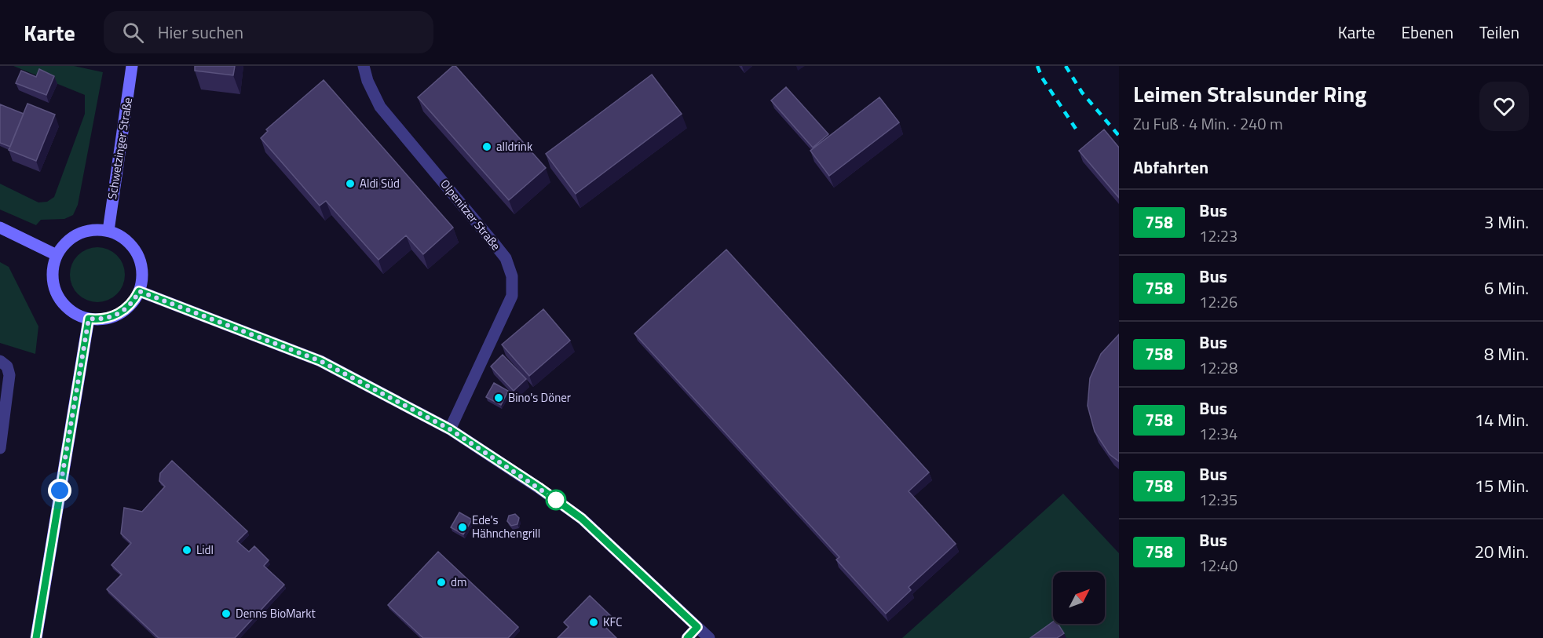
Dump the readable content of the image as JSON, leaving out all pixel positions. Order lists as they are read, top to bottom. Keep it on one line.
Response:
{"streets":{"main road":["Schwetzinger Straße"],"street":["Olpenitzer Straße"]},"places":["alldrink","Aldi Süd","Bino's Döner","Ede's Hähnchengrill","Lidl","dm","Denns BioMarkt","KFC"],"lines":["bus line 758"],"north":"top right","page":{"header":"Karte","search":"Hier suchen","nav":["Karte","Ebenen","Teilen"],"heading":[["Leimen Stralsunder Ring","Zu Fuß · 4 Min. · 240 m"],"Abfahrten"],"list":[{"mark":"758","name":"Bus","note":"12:23","value":"3 Min."},{"mark":"758","name":"Bus","note":"12:26","value":"6 Min."},{"mark":"758","name":"Bus","note":"12:28","value":"8 Min."},{"mark":"758","name":"Bus","note":"12:34","value":"14 Min."},{"mark":"758","name":"Bus","note":"12:35","value":"15 Min."},{"mark":"758","name":"Bus","note":"12:40","value":"20 Min."}]}}
